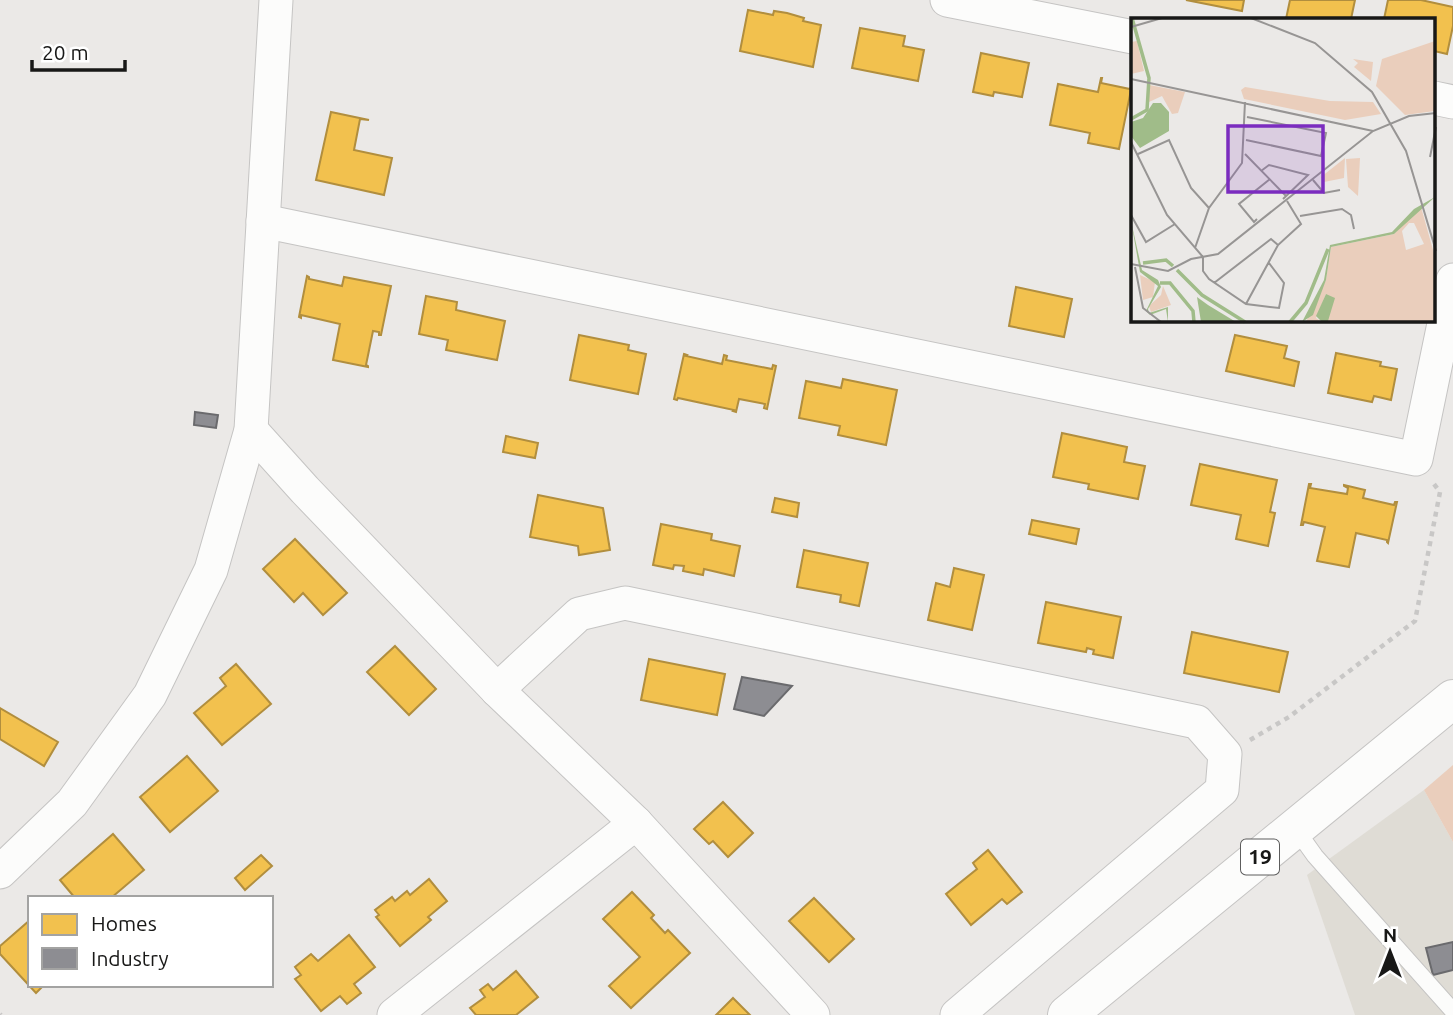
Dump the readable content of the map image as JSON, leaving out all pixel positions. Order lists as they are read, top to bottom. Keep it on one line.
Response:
{"streets":{"main road":["19"]},"legend":["Homes","Industry"],"scale_bar":"20 m","north":"top"}
